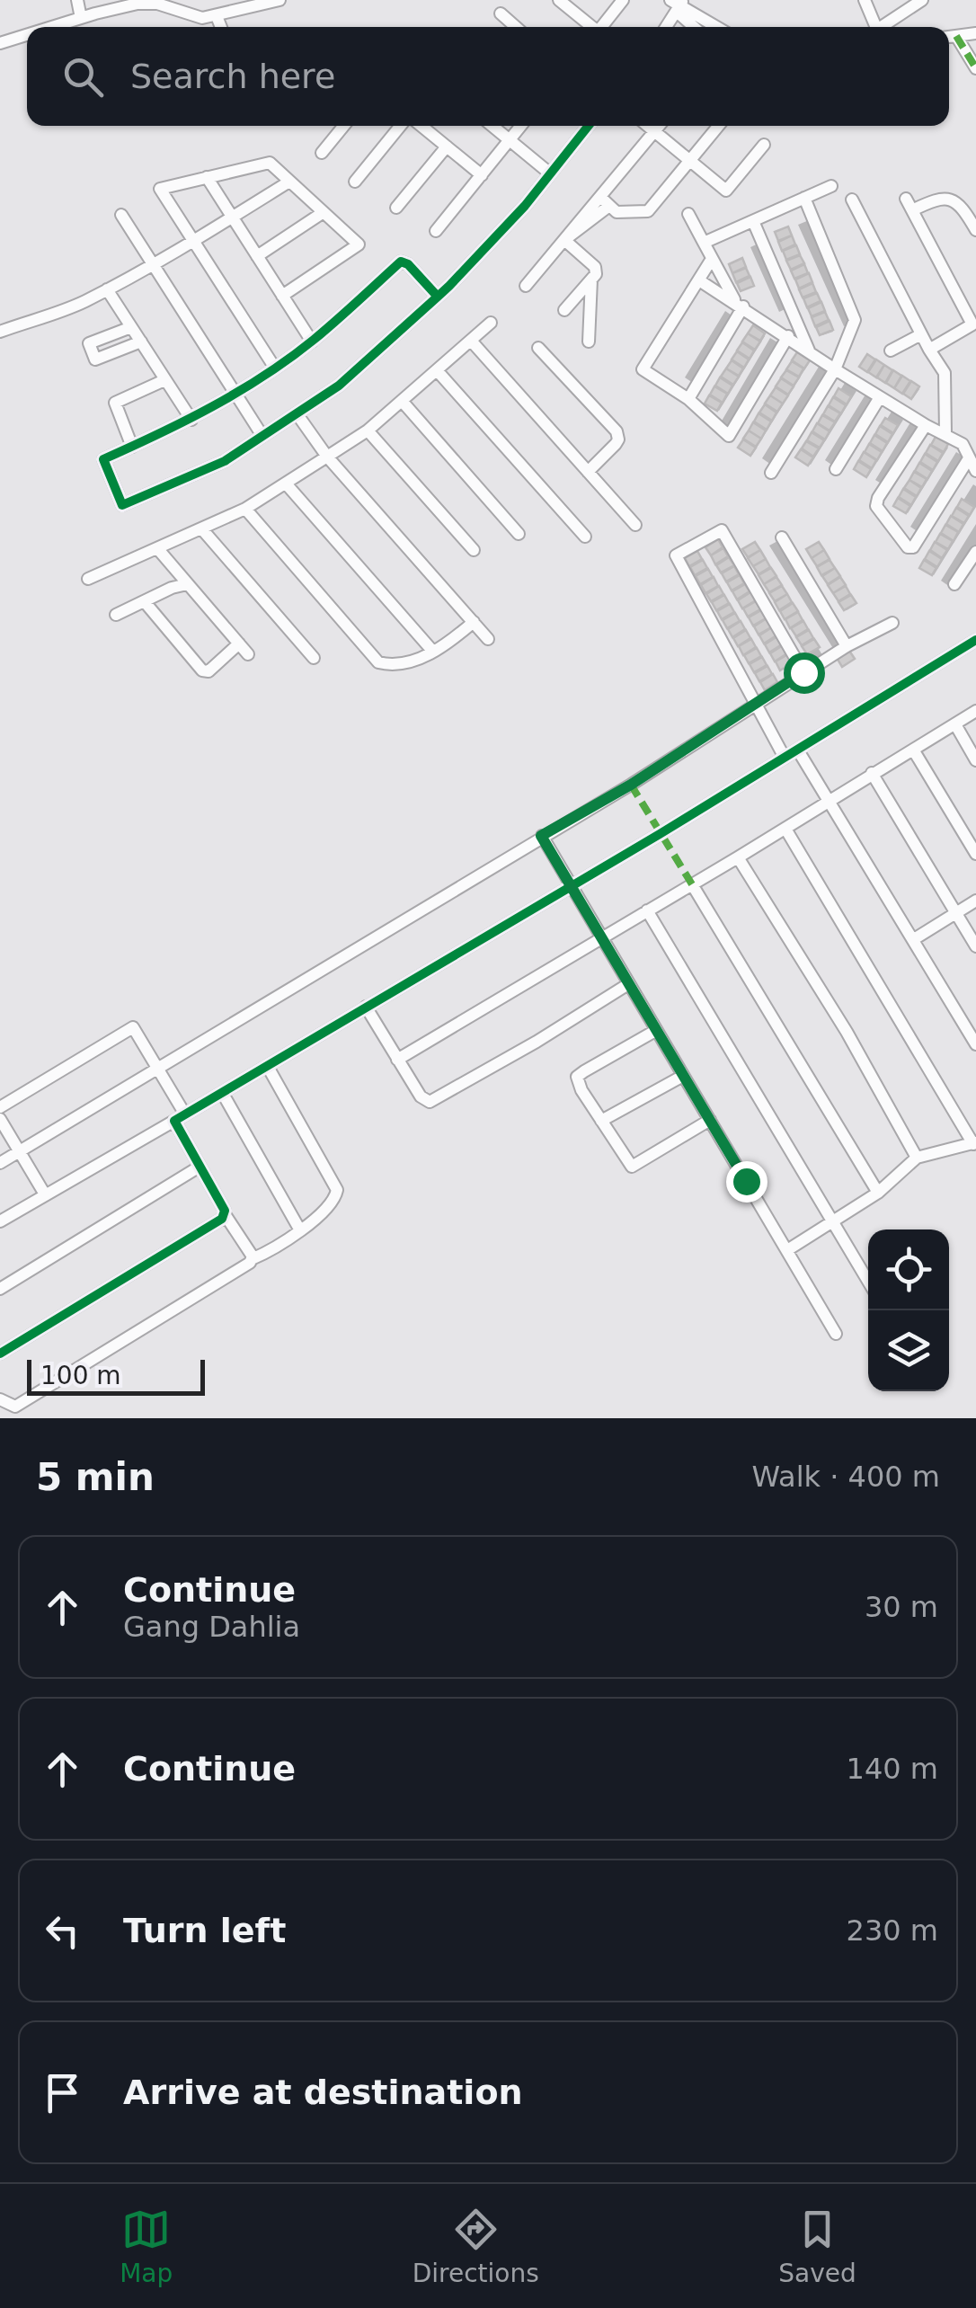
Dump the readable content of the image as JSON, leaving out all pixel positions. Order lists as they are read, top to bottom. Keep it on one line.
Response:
{"scale_bar":"100 m","page":{"search":"Search here","scale":"100 m","heading":["5 min","Walk · 400 m"],"list":[["Continue","Gang Dahlia","30 m"],["Continue","140 m"],["Turn left","230 m"],"Arrive at destination"],"nav":["Map","Directions","Saved"]}}
